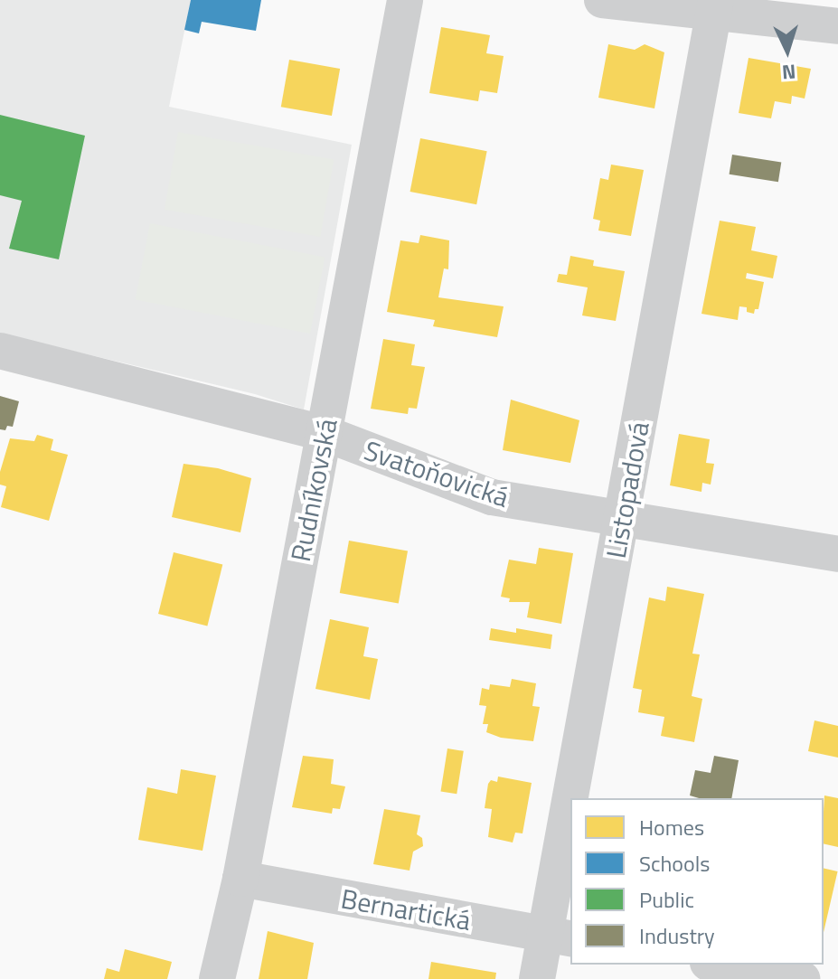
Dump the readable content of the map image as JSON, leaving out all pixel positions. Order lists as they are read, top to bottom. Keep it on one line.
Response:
{"streets":{"street":["Svatoňovická","Rudníkovská","Listopadová","Bernartická"]},"crossings":[["Svatoňovická","Rudníkovská"],["Svatoňovická","Listopadová"],["Rudníkovská","Bernartická"],["Listopadová","Bernartická"]],"legend":["Homes","Schools","Public","Industry"],"north":"bottom"}
